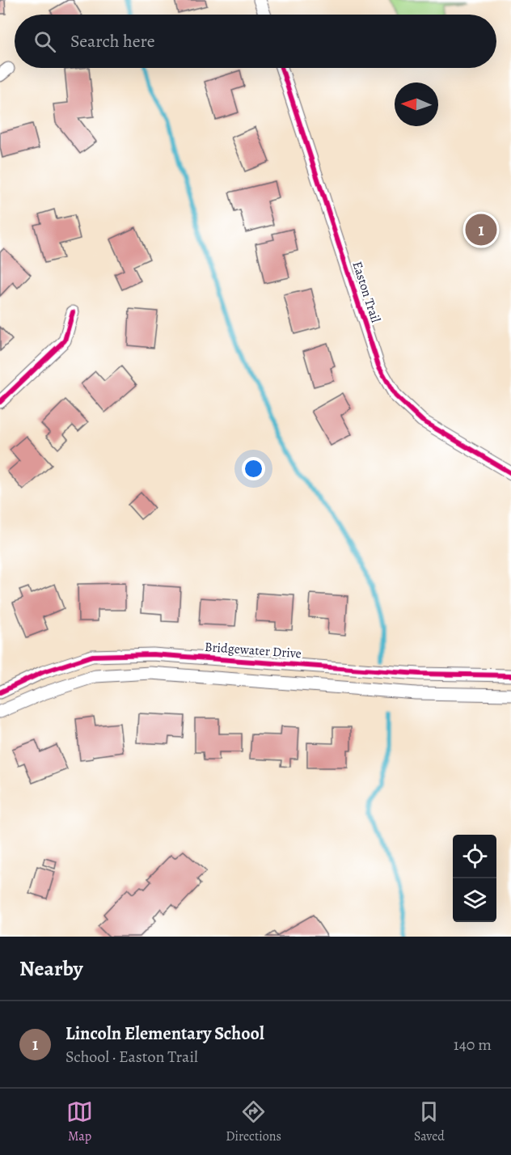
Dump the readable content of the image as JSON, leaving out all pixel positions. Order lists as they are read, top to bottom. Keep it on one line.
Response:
{"streets":{"street":["Easton Trail","Bridgewater Drive"]},"north":"left","page":{"search":"Search here","pins":"1","heading":"Nearby","list":[{"mark":"1","name":"Lincoln Elementary School","note":"School · Easton Trail","value":"140 m"}],"nav":["Map","Directions","Saved"]}}
